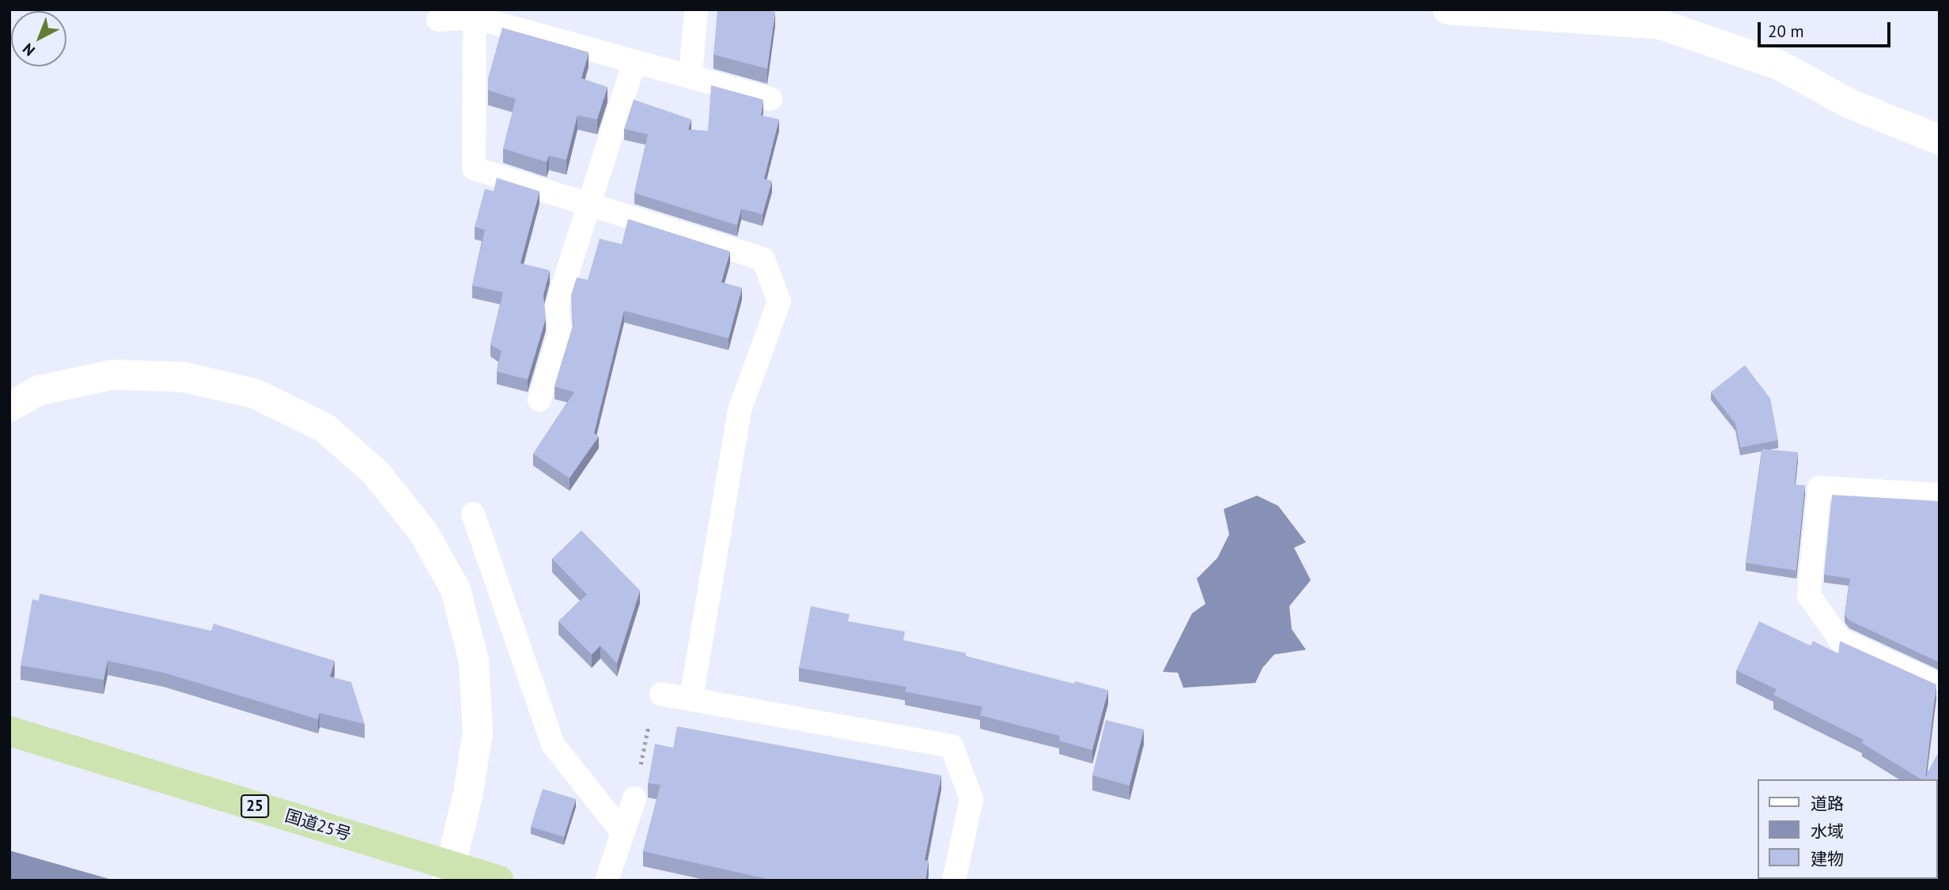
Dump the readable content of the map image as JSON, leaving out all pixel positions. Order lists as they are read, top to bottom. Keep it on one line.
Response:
{"streets":{"highway":["25","国道25号"]},"legend":["道路","水域","建物"],"scale_bar":"20 m","north":"bottom left"}
